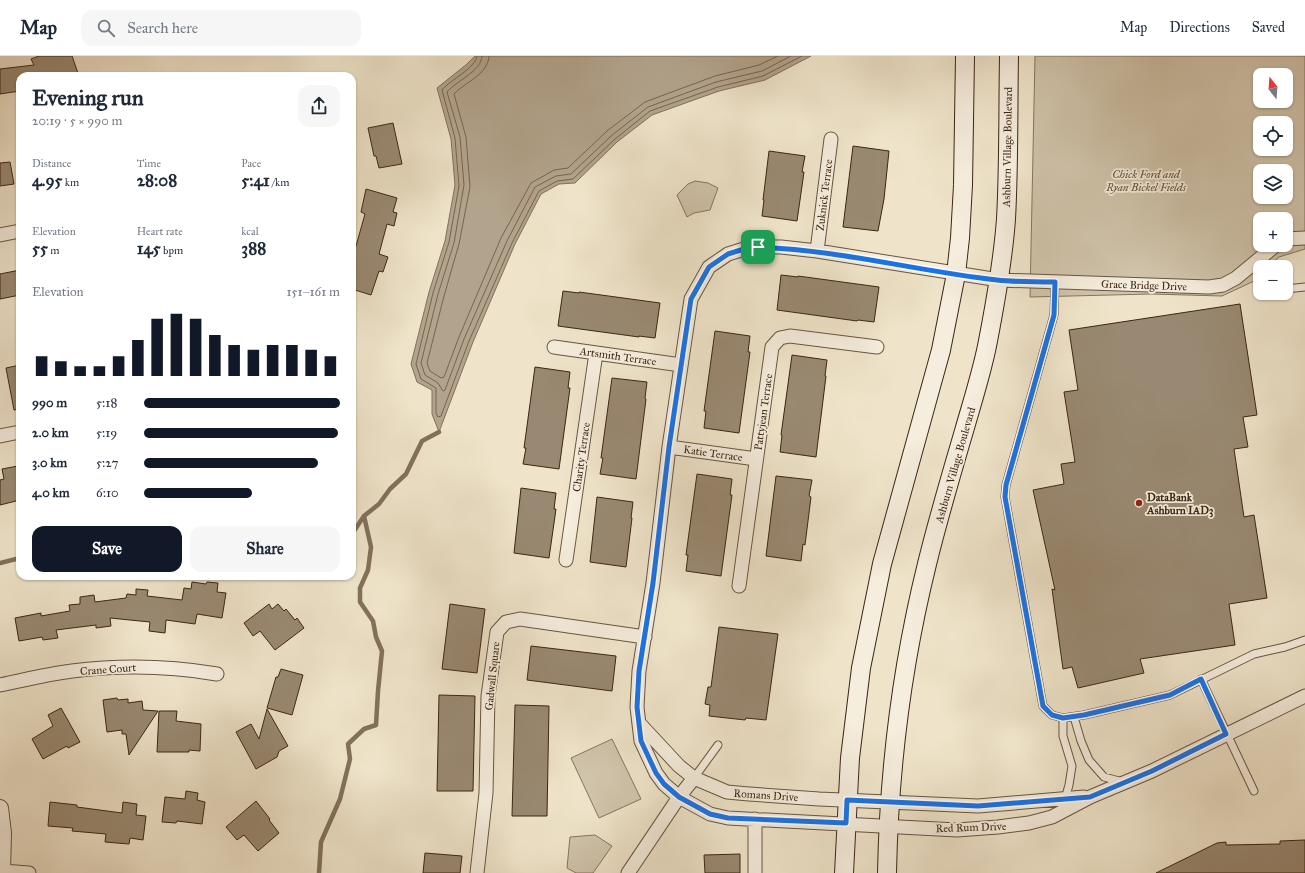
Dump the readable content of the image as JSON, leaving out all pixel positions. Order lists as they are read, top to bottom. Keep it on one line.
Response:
{"streets":{"main road":["Ashburn Village Boulevard"],"street":["Zuknick Terrace","Grace Bridge Drive","Artsmith Terrace","Pattyjean Terrace","Katie Terrace","Charity Terrace","Crane Court","Gadwall Square","Romans Drive","Red Rum Drive"]},"crossings":[["Ashburn Village Boulevard","Grace Bridge Drive"],["Ashburn Village Boulevard","Red Rum Drive"],["Artsmith Terrace","Charity Terrace"],["Pattyjean Terrace","Katie Terrace"],["Romans Drive","Red Rum Drive"]],"parks":["Chick Ford and Ryan Bickel Fields"],"places":["DataBank Ashburn IAD3"],"north":"top","page":{"header":"Map","search":"Search here","nav":["Map","Directions","Saved"],"map_buttons":["+","−"],"heading":["Evening run","20:19 · 5 × 990 m"],"stats":[["Distance","4.95 km"],["Time","28:08"],["Pace","5:41 /km"],["Elevation","55 m"],["Heart rate","145 bpm"],["kcal","388"]],"chart":["Elevation","151–161 m"],"list":[{"name":"990 m","note":"5:18"},{"name":"2.0 km","note":"5:19"},{"name":"3.0 km","note":"5:27"},{"name":"4.0 km","note":"6:10"}],"buttons":["Save","Share"]}}
